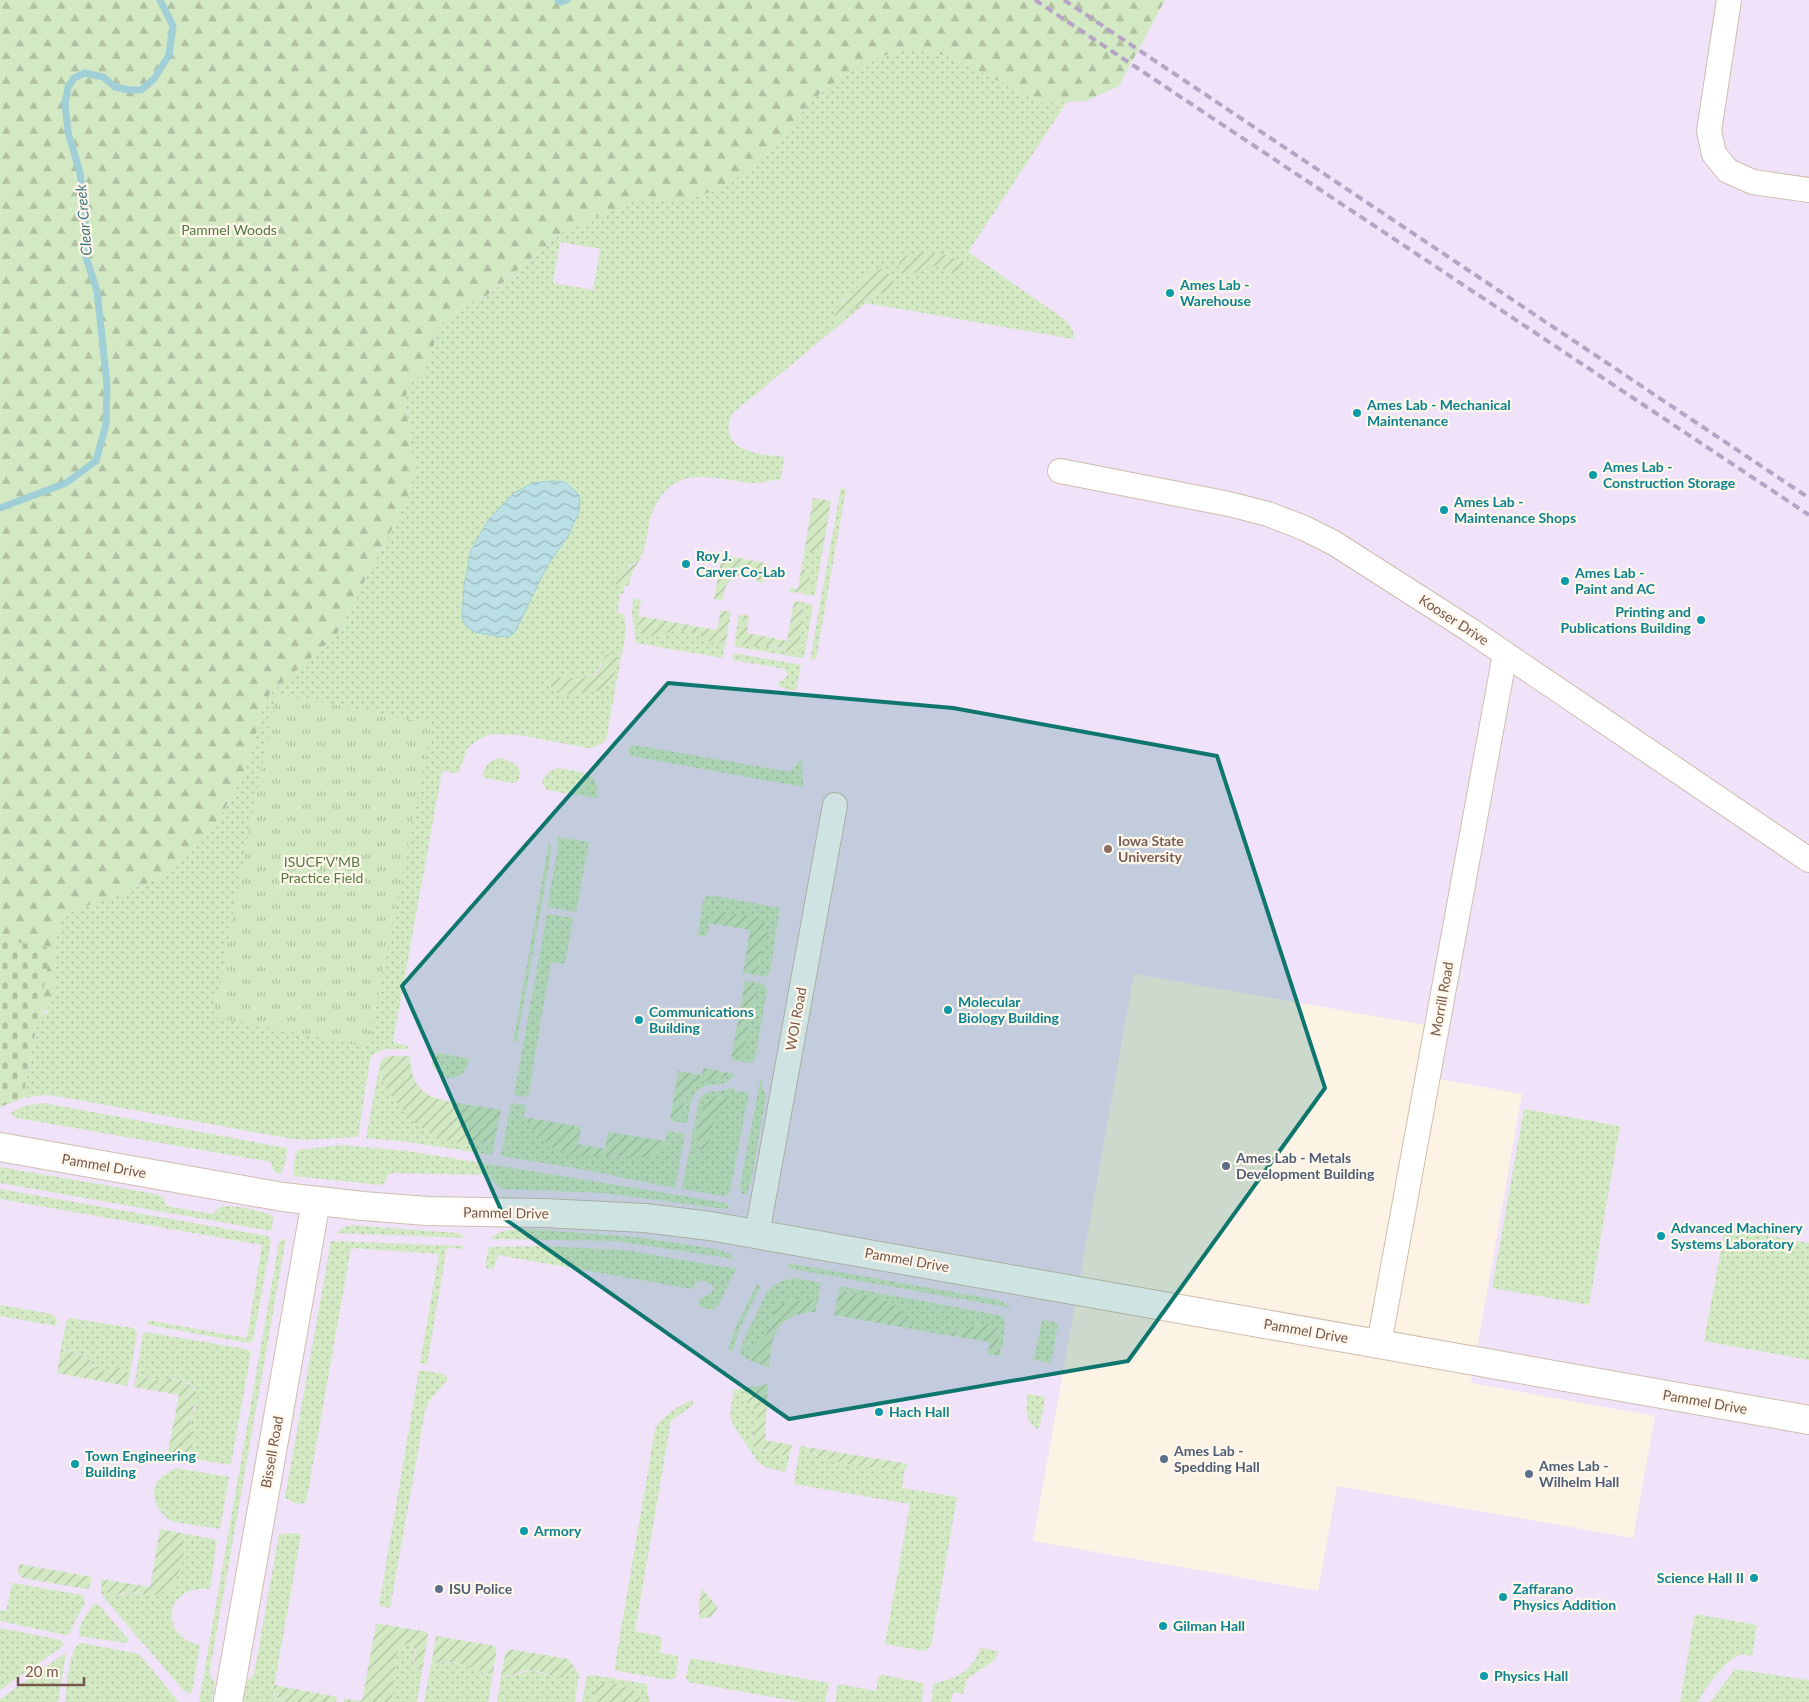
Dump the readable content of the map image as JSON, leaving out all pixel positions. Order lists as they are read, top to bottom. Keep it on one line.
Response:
{"streets":{"street":["Kooser Drive","Morrill Road","WOI Road","Pammel Drive","Bissell Road"]},"crossings":[["Kooser Drive","Morrill Road"],["Morrill Road","Pammel Drive"],["WOI Road","Pammel Drive"],["Pammel Drive","Bissell Road"]],"water":["Clear Creek"],"parks":["Pammel Woods","ISUCF'V'MB Practice Field"],"places":["Ames Lab - Warehouse","Ames Lab - Mechanical Maintenance","Ames Lab - Construction Storage","Ames Lab - Maintenance Shops","Roy J. Carver Co-Lab","Ames Lab - Paint and AC","Printing and Publications Building","Iowa State University","Molecular Biology Building","Communications Building","Ames Lab - Metals Development Building","Advanced Machinery Systems Laboratory","Hach Hall","Ames Lab - Spedding Hall","Town Engineering Building","Ames Lab - Wilhelm Hall","Armory","Science Hall II","ISU Police","Zaffarano Physics Addition","Gilman Hall","Physics Hall"],"scale_bar":"20 m"}
